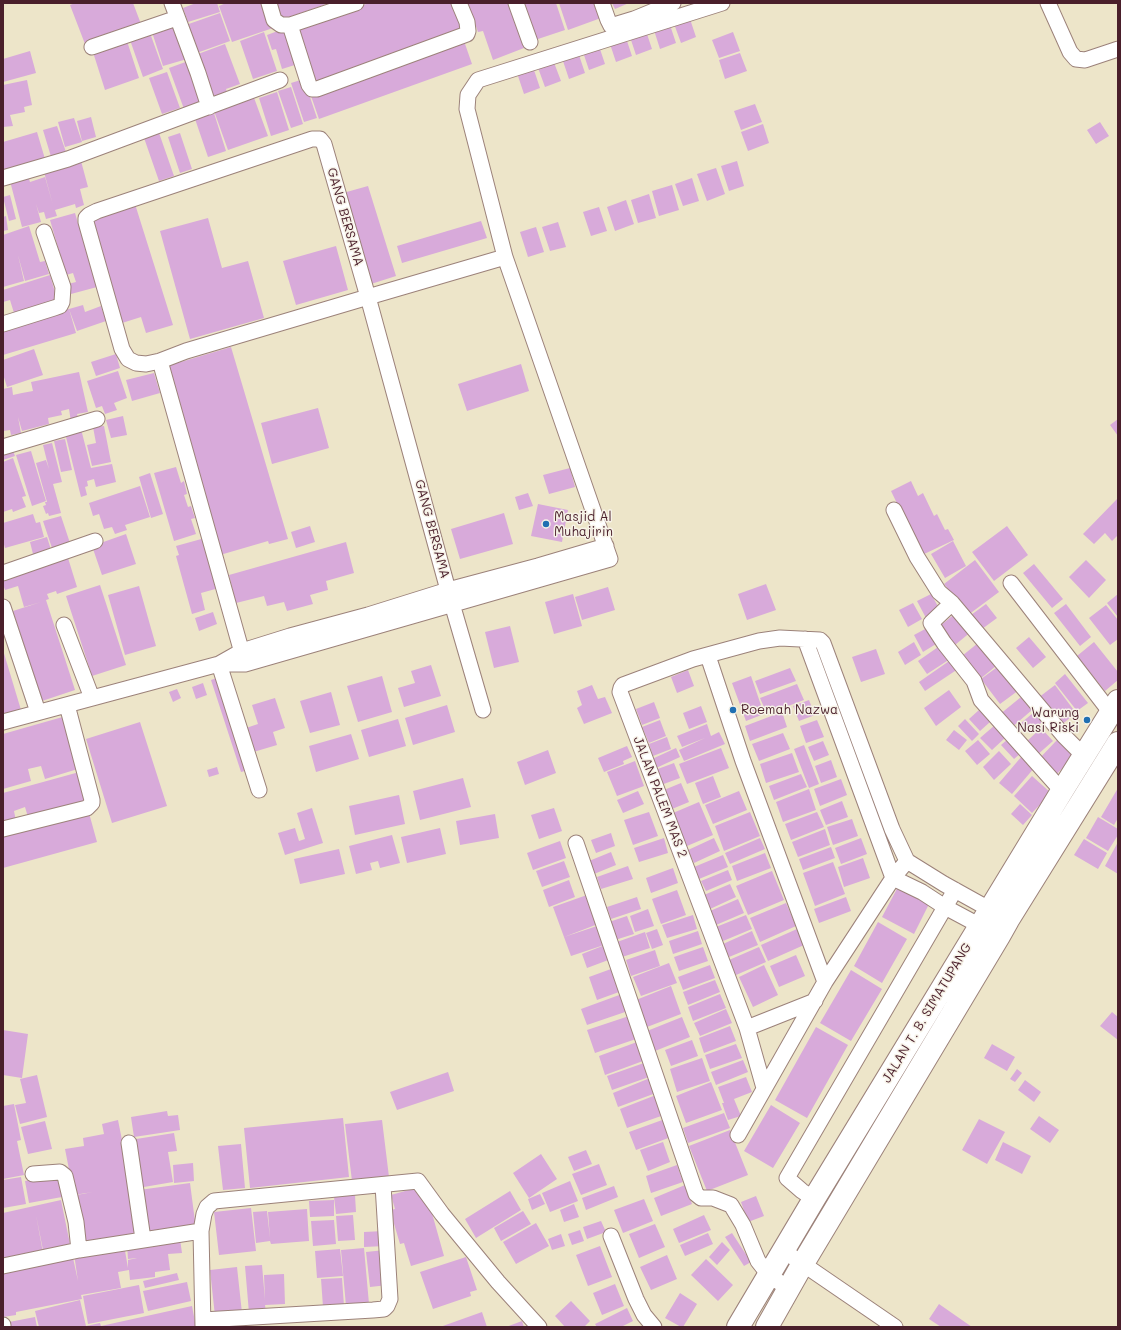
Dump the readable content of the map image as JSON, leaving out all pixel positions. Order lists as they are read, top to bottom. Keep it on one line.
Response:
{"streets":{"main road":["JALAN T. B. SIMATUPANG"],"street":["GANG BERSAMA","JALAN PALEM MAS 2"]},"places":["Masjid Al Muhajirin","Roemah Nazwa","Warung Nasi Riski"]}
